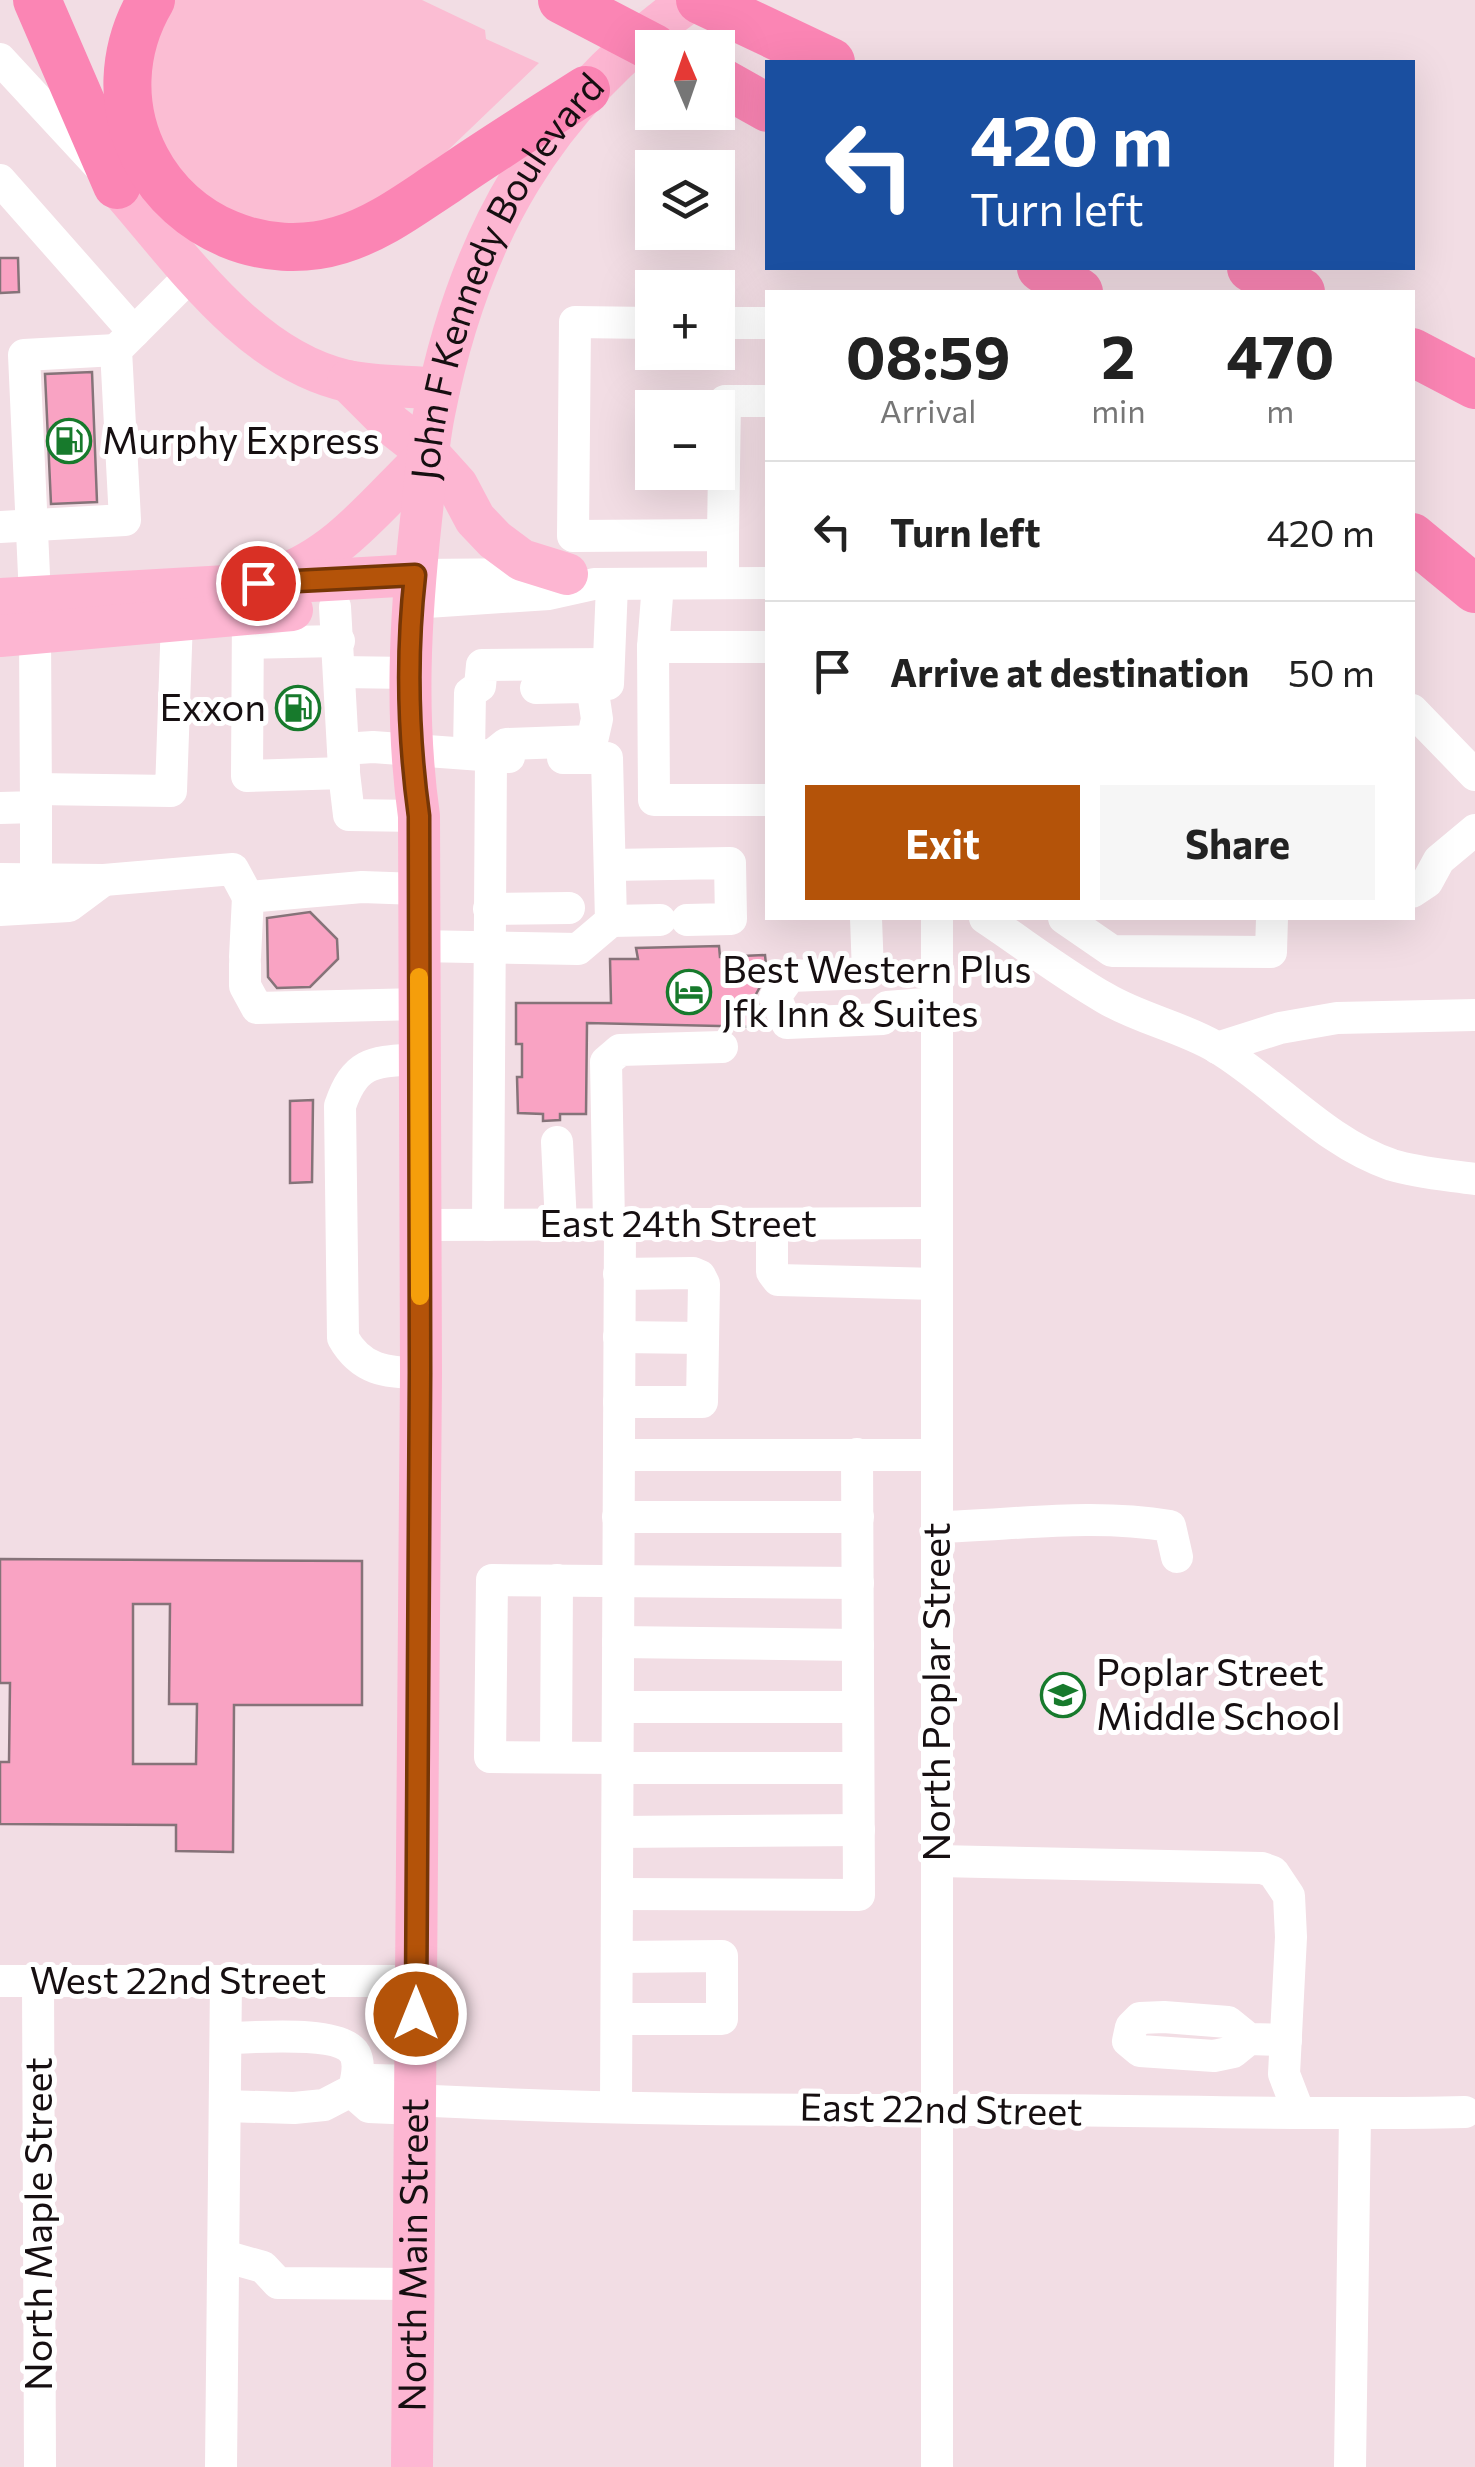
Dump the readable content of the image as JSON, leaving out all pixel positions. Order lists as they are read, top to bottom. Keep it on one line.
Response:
{"streets":{"main road":["John F Kennedy Boulevard","North Main Street"],"street":["East 24th Street","North Poplar Street","West 22nd Street","East 22nd Street","North Maple Street"]},"crossings":[["John F Kennedy Boulevard","North Main Street"],["East 24th Street","North Poplar Street"],["East 24th Street","North Main Street"],["North Poplar Street","East 22nd Street"],["West 22nd Street","North Maple Street"],["West 22nd Street","North Main Street"],["East 22nd Street","North Main Street"]],"places":{"fuel station":["Murphy Express","Exxon"],"hotel":["Best Western Plus Jfk Inn & Suites"],"school or university":["Poplar Street Middle School"]},"north":"top","page":{"map_buttons":["+","−"],"turn":["420 m","Turn left"],"eta":["08:59","Arrival","2","min","470","m"],"list":[{"name":"Turn left","value":"420 m"},{"name":"Arrive at destination","value":"50 m"}],"buttons":["Exit","Share"]}}
